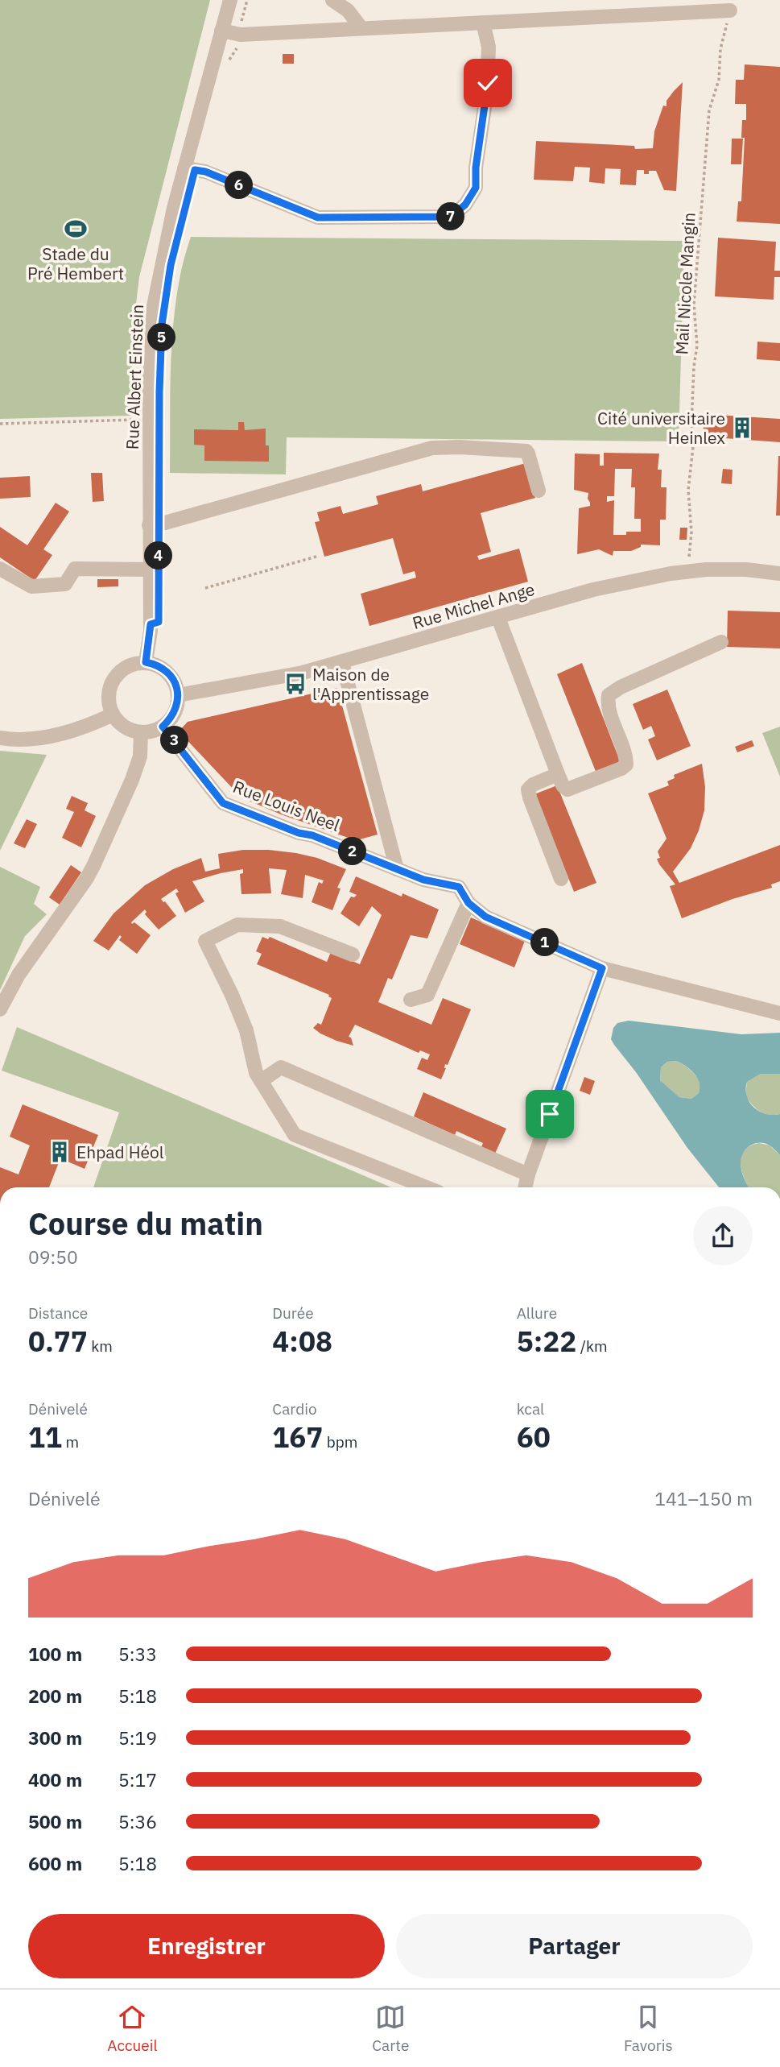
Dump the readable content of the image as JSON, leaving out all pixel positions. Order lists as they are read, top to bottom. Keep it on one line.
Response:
{"streets":{"street":["Rue Albert Einstein","Rue Michel Ange","Rue Louis Neel"],"path":["Mail Nicole Mangin"]},"crossings":[["Mail Nicole Mangin","Rue Michel Ange"],["Rue Albert Einstein","Rue Michel Ange"],["Rue Albert Einstein","Rue Louis Neel"],["Rue Michel Ange","Rue Louis Neel"]],"places":{"sports":["Stade du Pré Hembert"],"building":["Cité universitaire Heinlex","Ehpad Héol"],"bus stop":["Maison de l'Apprentissage"]},"page":{"pins":["6","7","5","4","3","2","1"],"heading":["Course du matin","09:50"],"stats":[["Distance","0.77 km"],["Durée","4:08"],["Allure","5:22 /km"],["Dénivelé","11 m"],["Cardio","167 bpm"],["kcal","60"]],"chart":["Dénivelé","141–150 m"],"list":[{"name":"100 m","note":"5:33"},{"name":"200 m","note":"5:18"},{"name":"300 m","note":"5:19"},{"name":"400 m","note":"5:17"},{"name":"500 m","note":"5:36"},{"name":"600 m","note":"5:18"}],"buttons":["Enregistrer","Partager"],"tabs":["Accueil","Carte","Favoris"]}}
